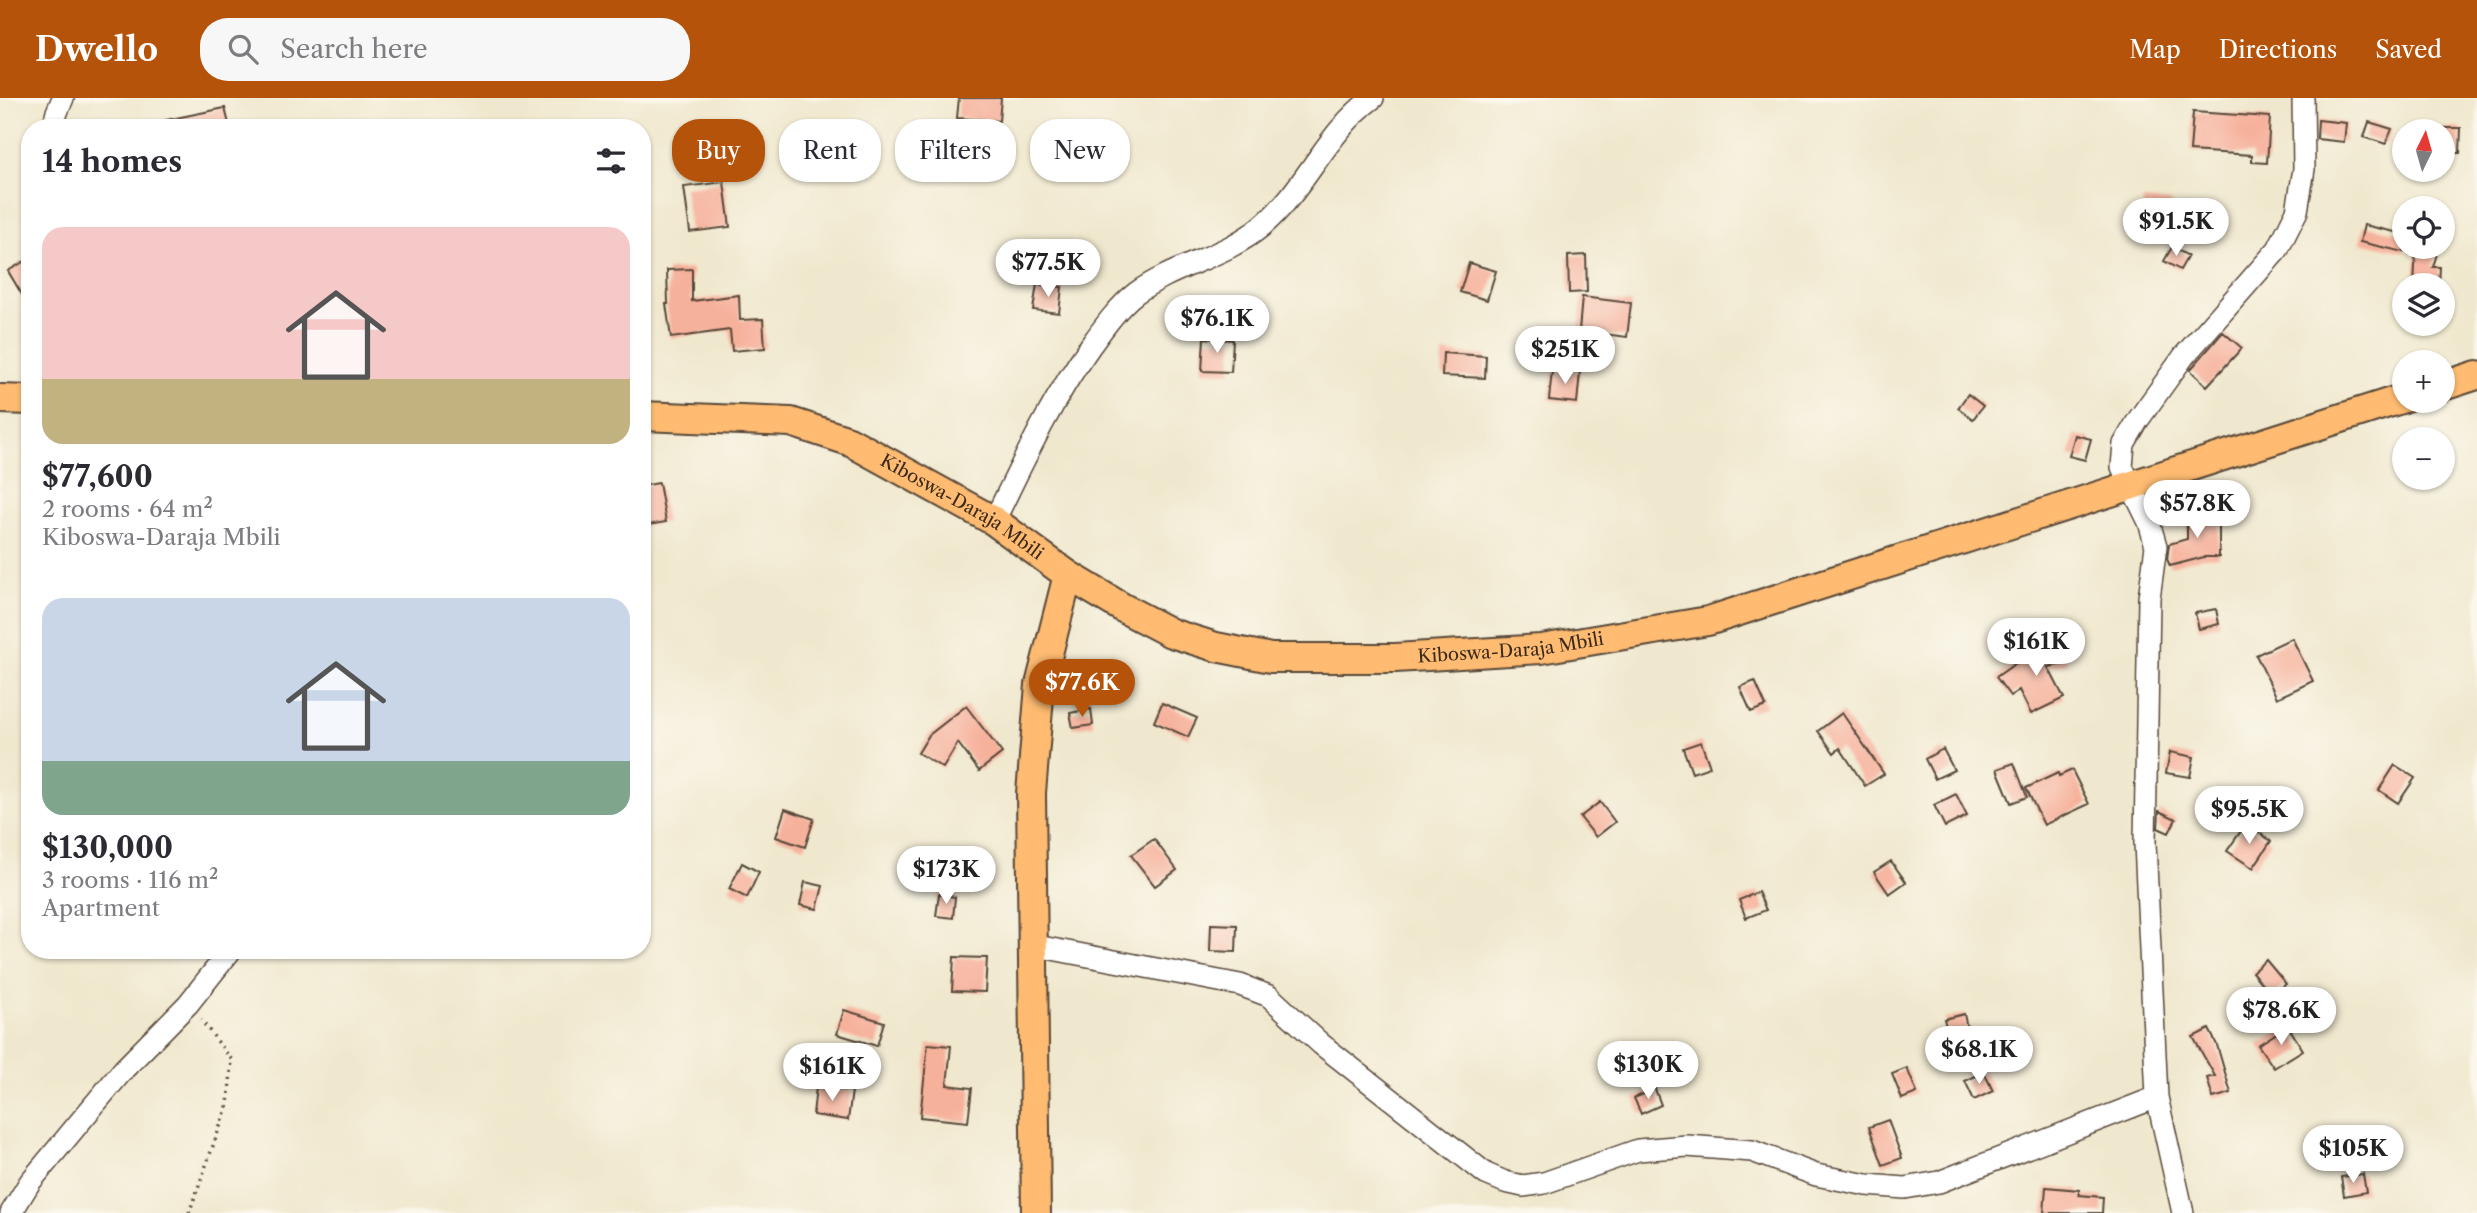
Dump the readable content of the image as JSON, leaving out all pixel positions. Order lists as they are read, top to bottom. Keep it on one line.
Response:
{"streets":{"main road":["Kiboswa-Daraja Mbili"]},"north":"top","page":{"header":"Dwello","search":"Search here","nav":["Map","Directions","Saved"],"map_buttons":["+","−"],"chip":["Buy","Rent","Filters","New"],"heading":"14 homes","price":["$91.5K","$77.5K","$76.1K","$251K","$57.8K","$161K","$77.6K","$95.5K","$173K","$78.6K","$68.1K","$130K","$161K","$105K"],"list":[{"name":"$77,600","note":"2 rooms · 64 m² · Kiboswa-Daraja Mbili"},{"name":"$130,000","note":"3 rooms · 116 m² · Apartment"}]}}
